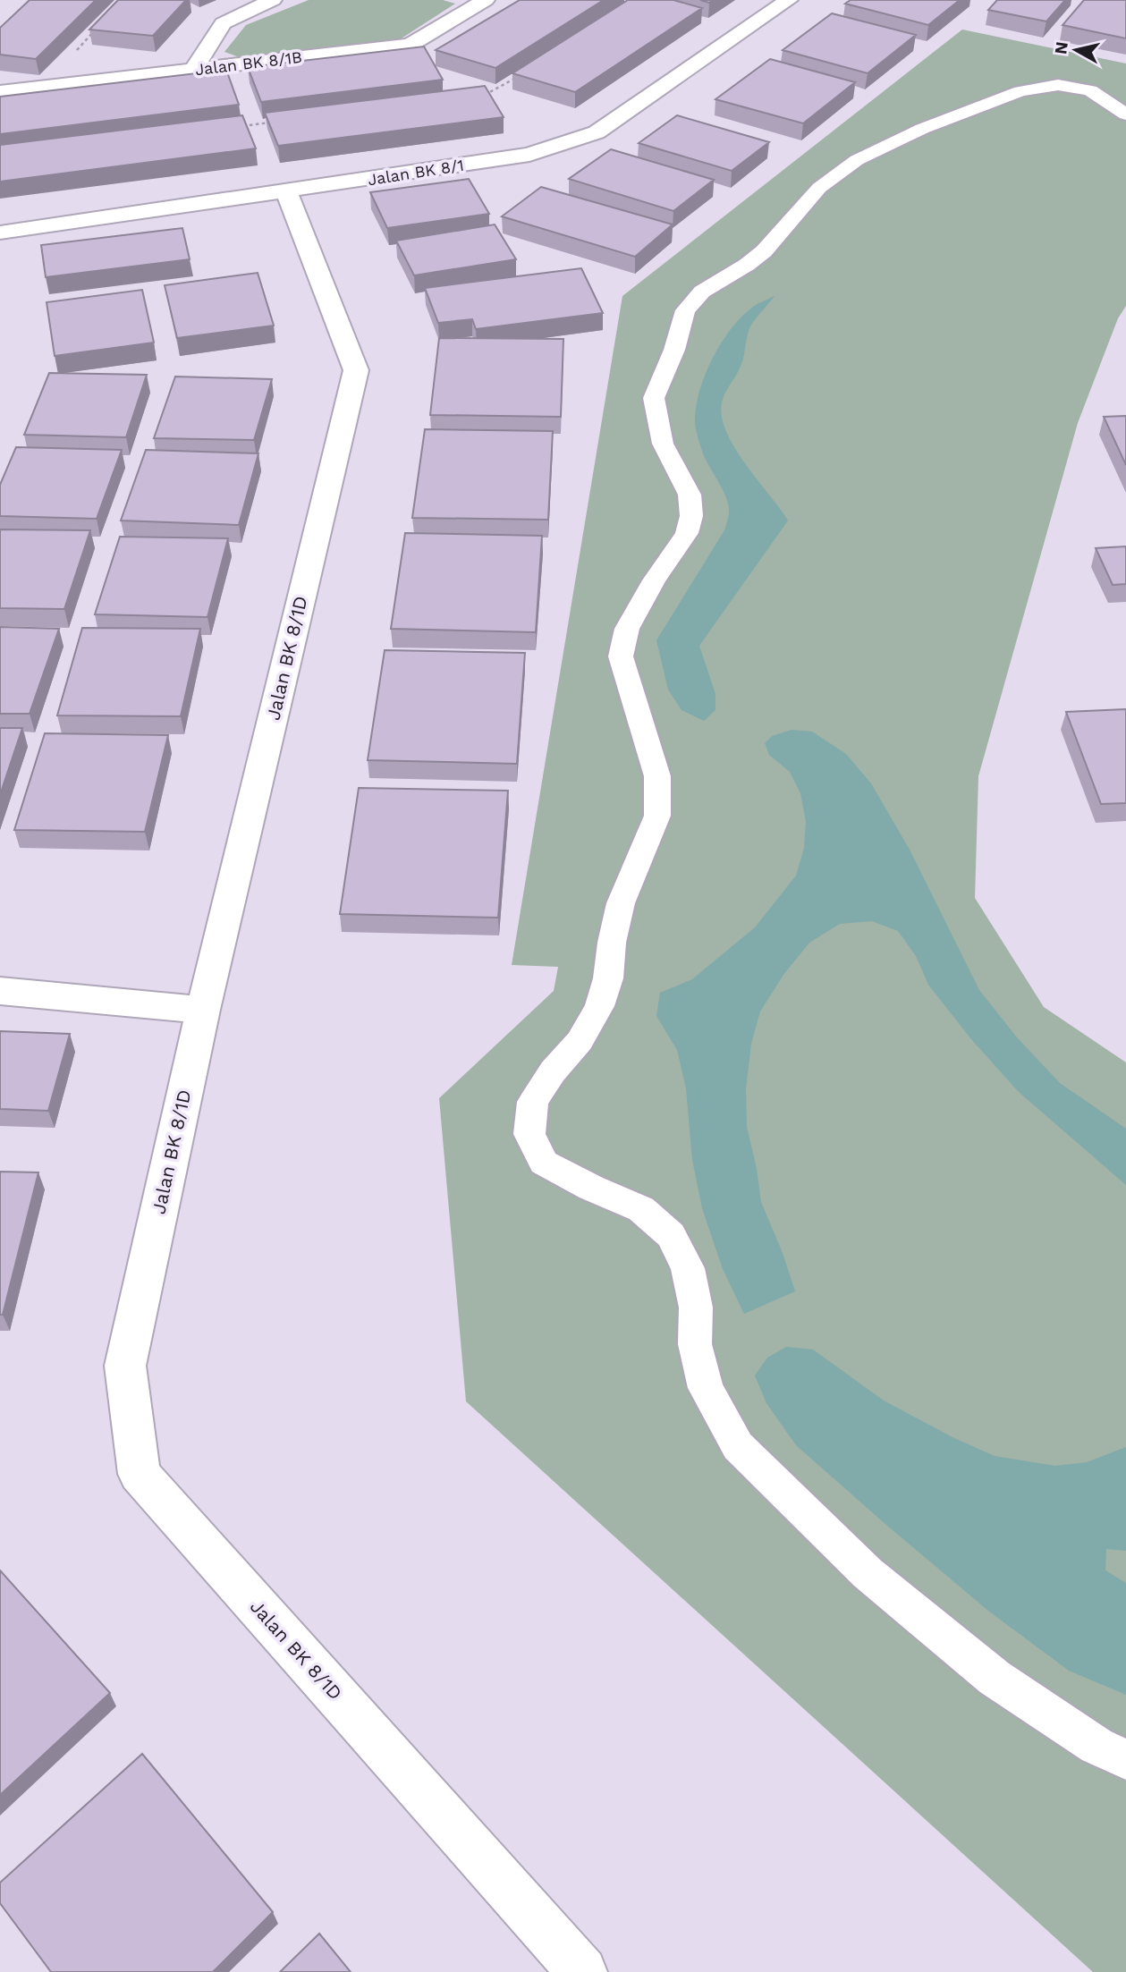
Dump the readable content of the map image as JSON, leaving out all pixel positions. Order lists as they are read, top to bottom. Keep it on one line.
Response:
{"streets":{"street":["Jalan BK 8/1B","Jalan BK 8/1","Jalan BK 8/1D"]},"crossings":[["Jalan BK 8/1","Jalan BK 8/1D"]],"north":"left"}
